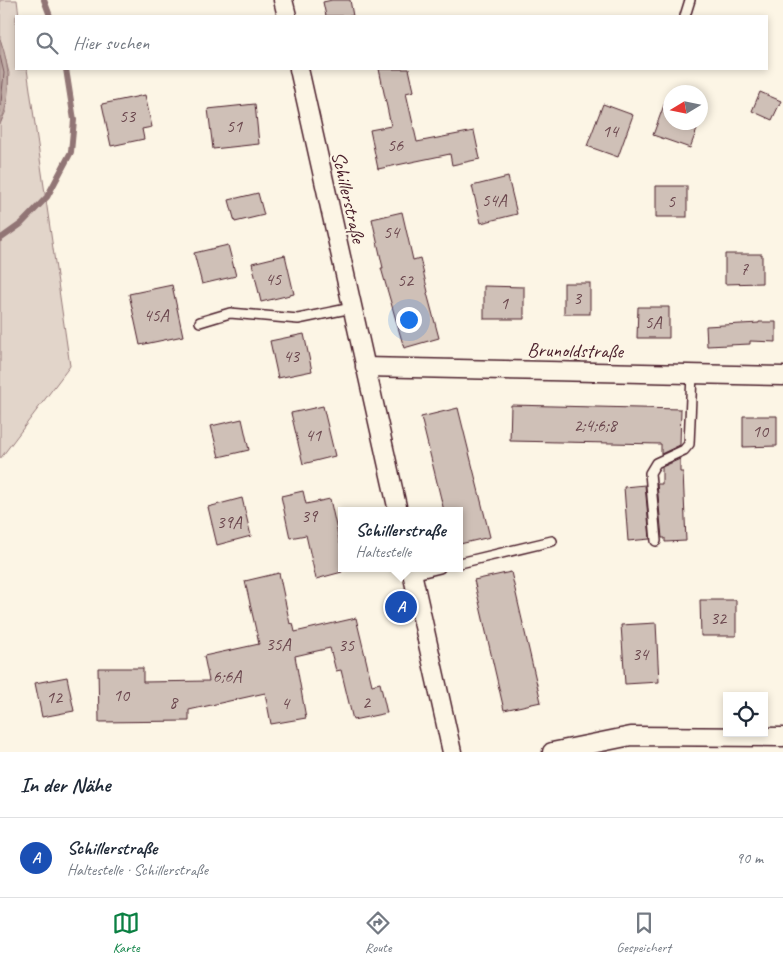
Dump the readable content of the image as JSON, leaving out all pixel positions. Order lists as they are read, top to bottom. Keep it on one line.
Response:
{"streets":{"street":["Schillerstraße","Brunoldstraße"]},"crossings":[["Schillerstraße","Brunoldstraße"]],"house_numbers":["53","51","14","56","54A","5","54","7","45","52","3","1","45A","5A","43","2;4;6;8","10","41","39","39A","32","35A","35","34","6;6A","10","12","8","2","4"],"north":"left","page":{"search":"Hier suchen","popup":["Schillerstraße","Haltestelle"],"pins":"A","heading":"In der Nähe","list":[{"mark":"A","name":"Schillerstraße","note":"Haltestelle · Schillerstraße","value":"90 m"}],"nav":["Karte","Route","Gespeichert"]}}
